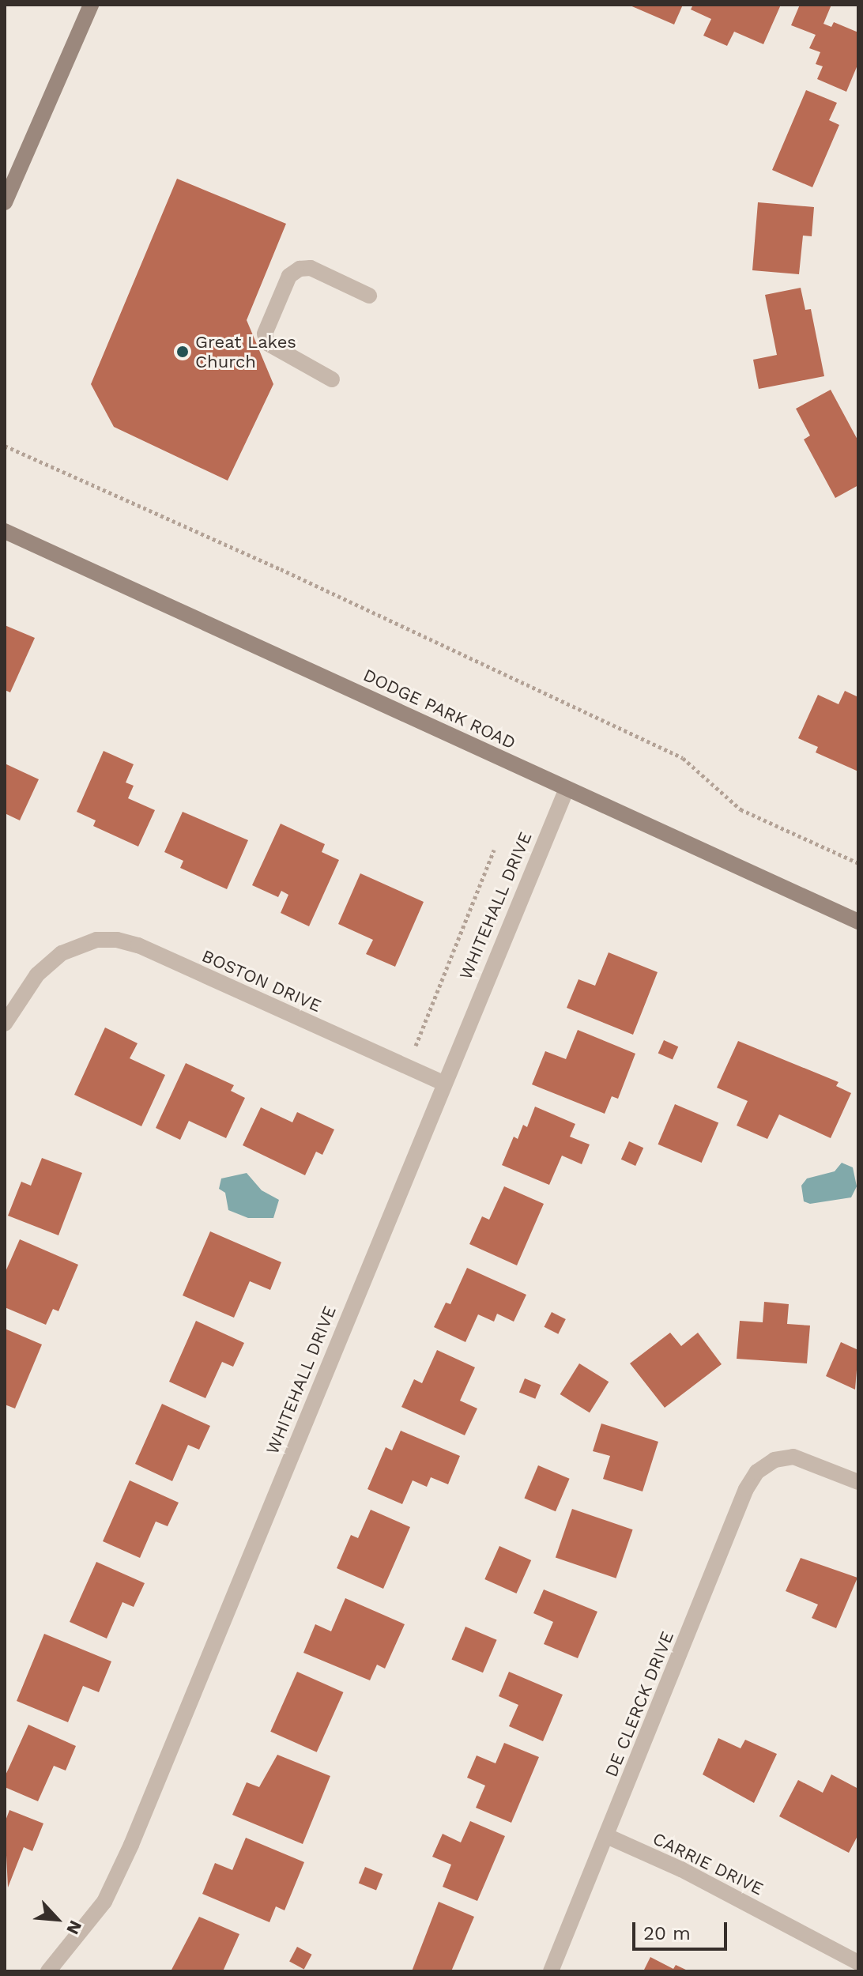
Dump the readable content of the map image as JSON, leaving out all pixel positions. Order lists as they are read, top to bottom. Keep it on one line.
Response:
{"streets":{"street":["DODGE PARK ROAD","WHITEHALL DRIVE","BOSTON DRIVE","DE CLERCK DRIVE","CARRIE DRIVE"]},"crossings":[["DODGE PARK ROAD","WHITEHALL DRIVE"],["WHITEHALL DRIVE","BOSTON DRIVE"],["DE CLERCK DRIVE","CARRIE DRIVE"]],"places":["Great Lakes Church"],"scale_bar":"20 m","north":"bottom right"}
